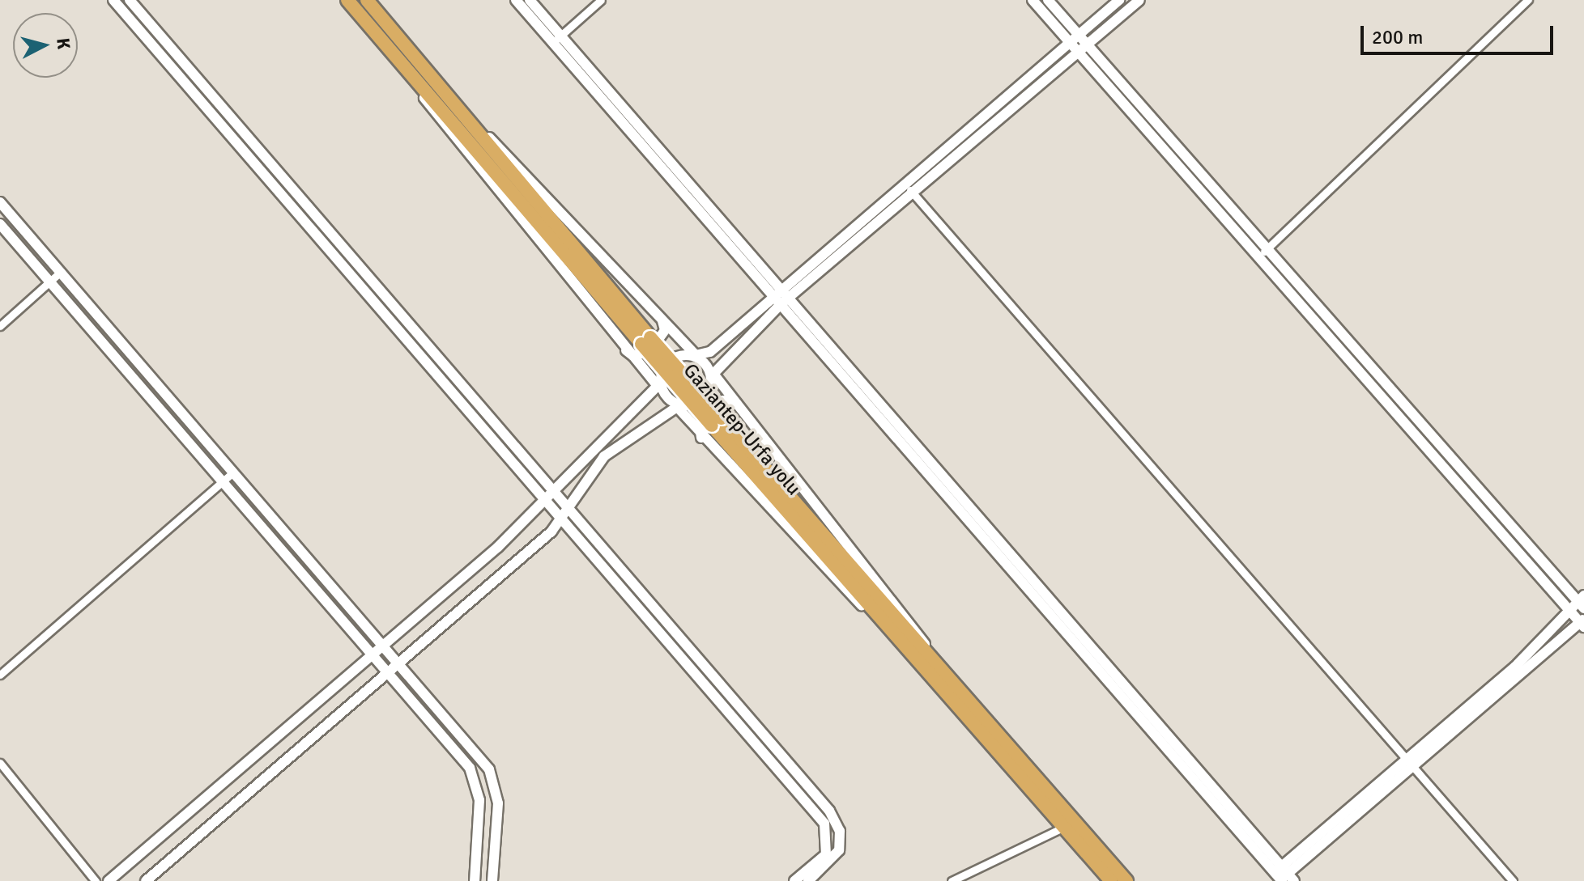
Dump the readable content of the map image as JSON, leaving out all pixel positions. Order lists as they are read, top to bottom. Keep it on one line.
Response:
{"streets":{"highway":["Gaziantep-Urfa yolu"]},"scale_bar":"200 m","north":"right"}
